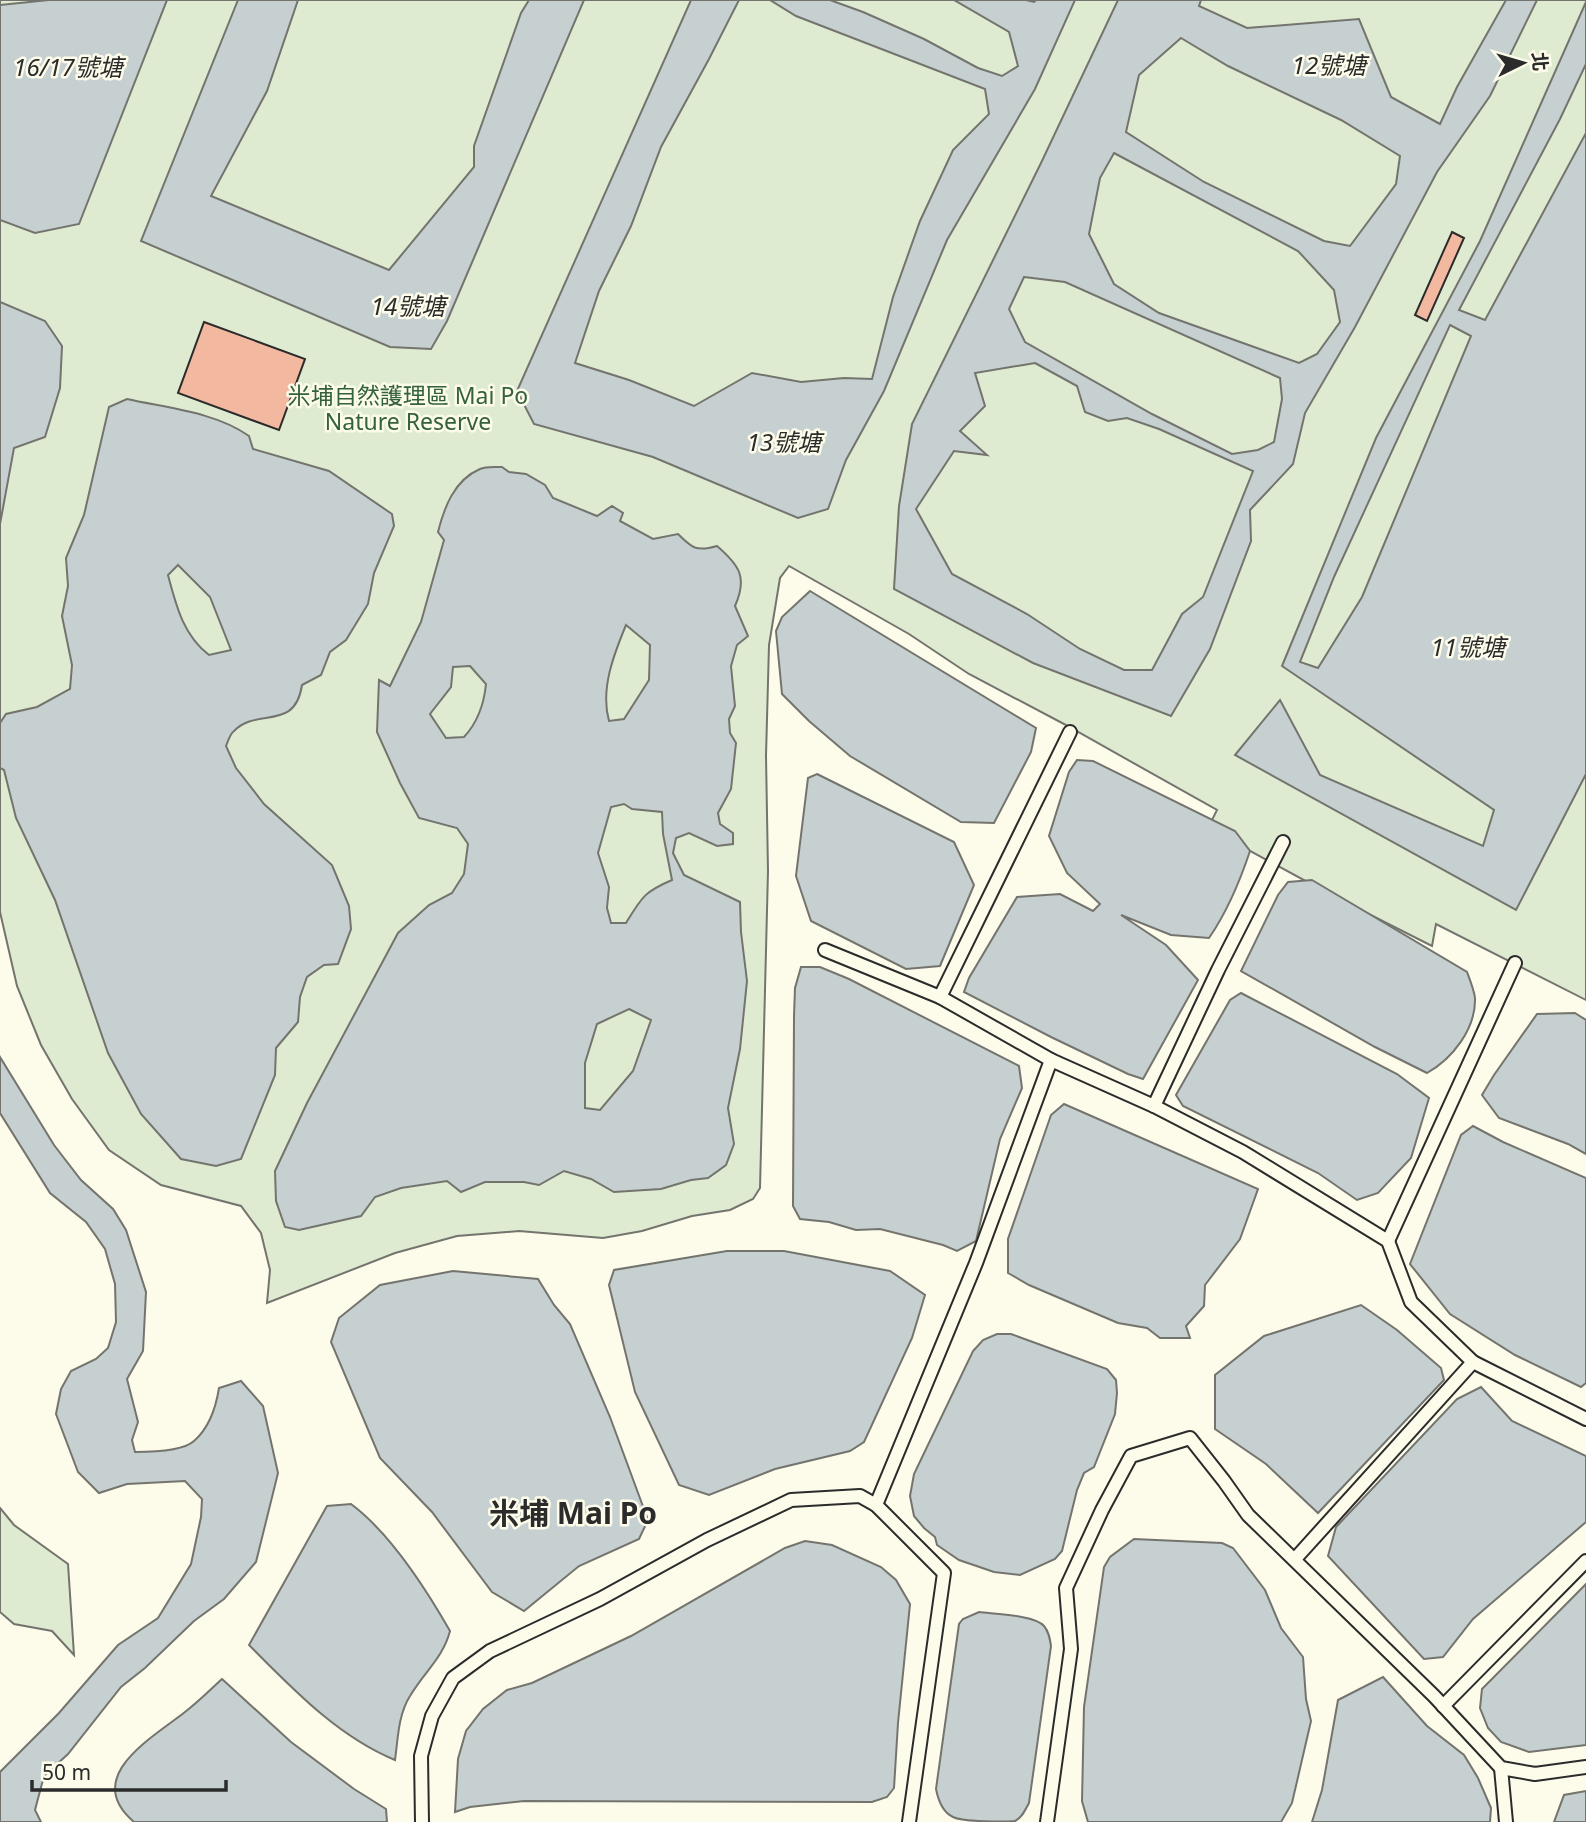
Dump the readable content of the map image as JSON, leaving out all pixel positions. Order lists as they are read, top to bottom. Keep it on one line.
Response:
{"districts":["米埔 Mai Po"],"water":["12號塘","16/17號塘","14號塘","13號塘","11號塘"],"parks":["米埔自然護理區 Mai Po Nature Reserve"],"scale_bar":"50 m","north":"right"}
